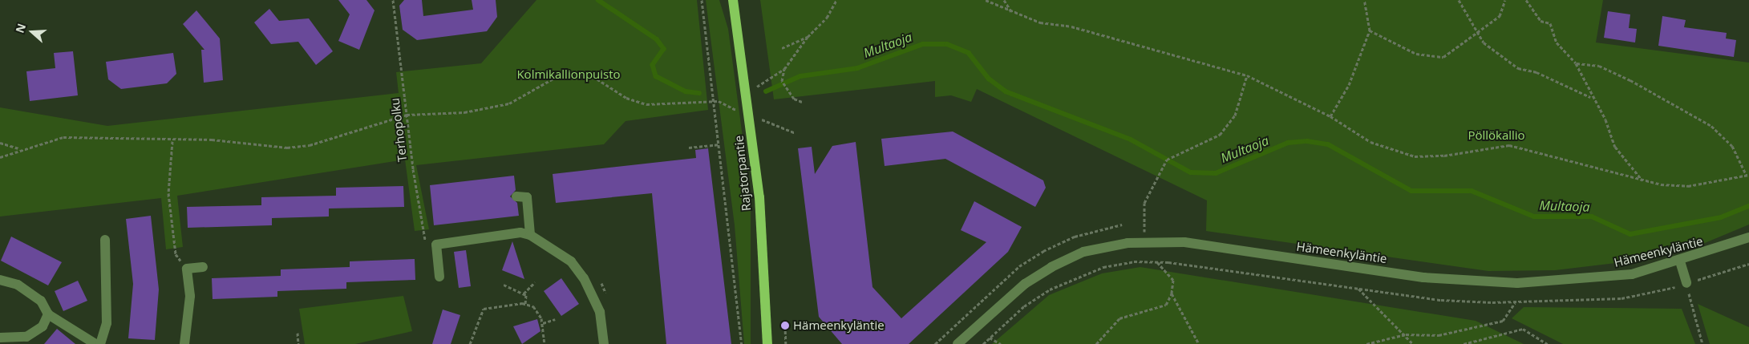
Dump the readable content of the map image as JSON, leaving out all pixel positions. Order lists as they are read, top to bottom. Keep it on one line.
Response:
{"streets":{"main road":["Rajatorpantie"],"street":["Hämeenkyläntie"],"path":["Terhopolku"]},"water":["Multaoja"],"parks":["Kolmikallionpuisto","Pöllökallio"],"places":["Hämeenkyläntie"],"north":"left"}
